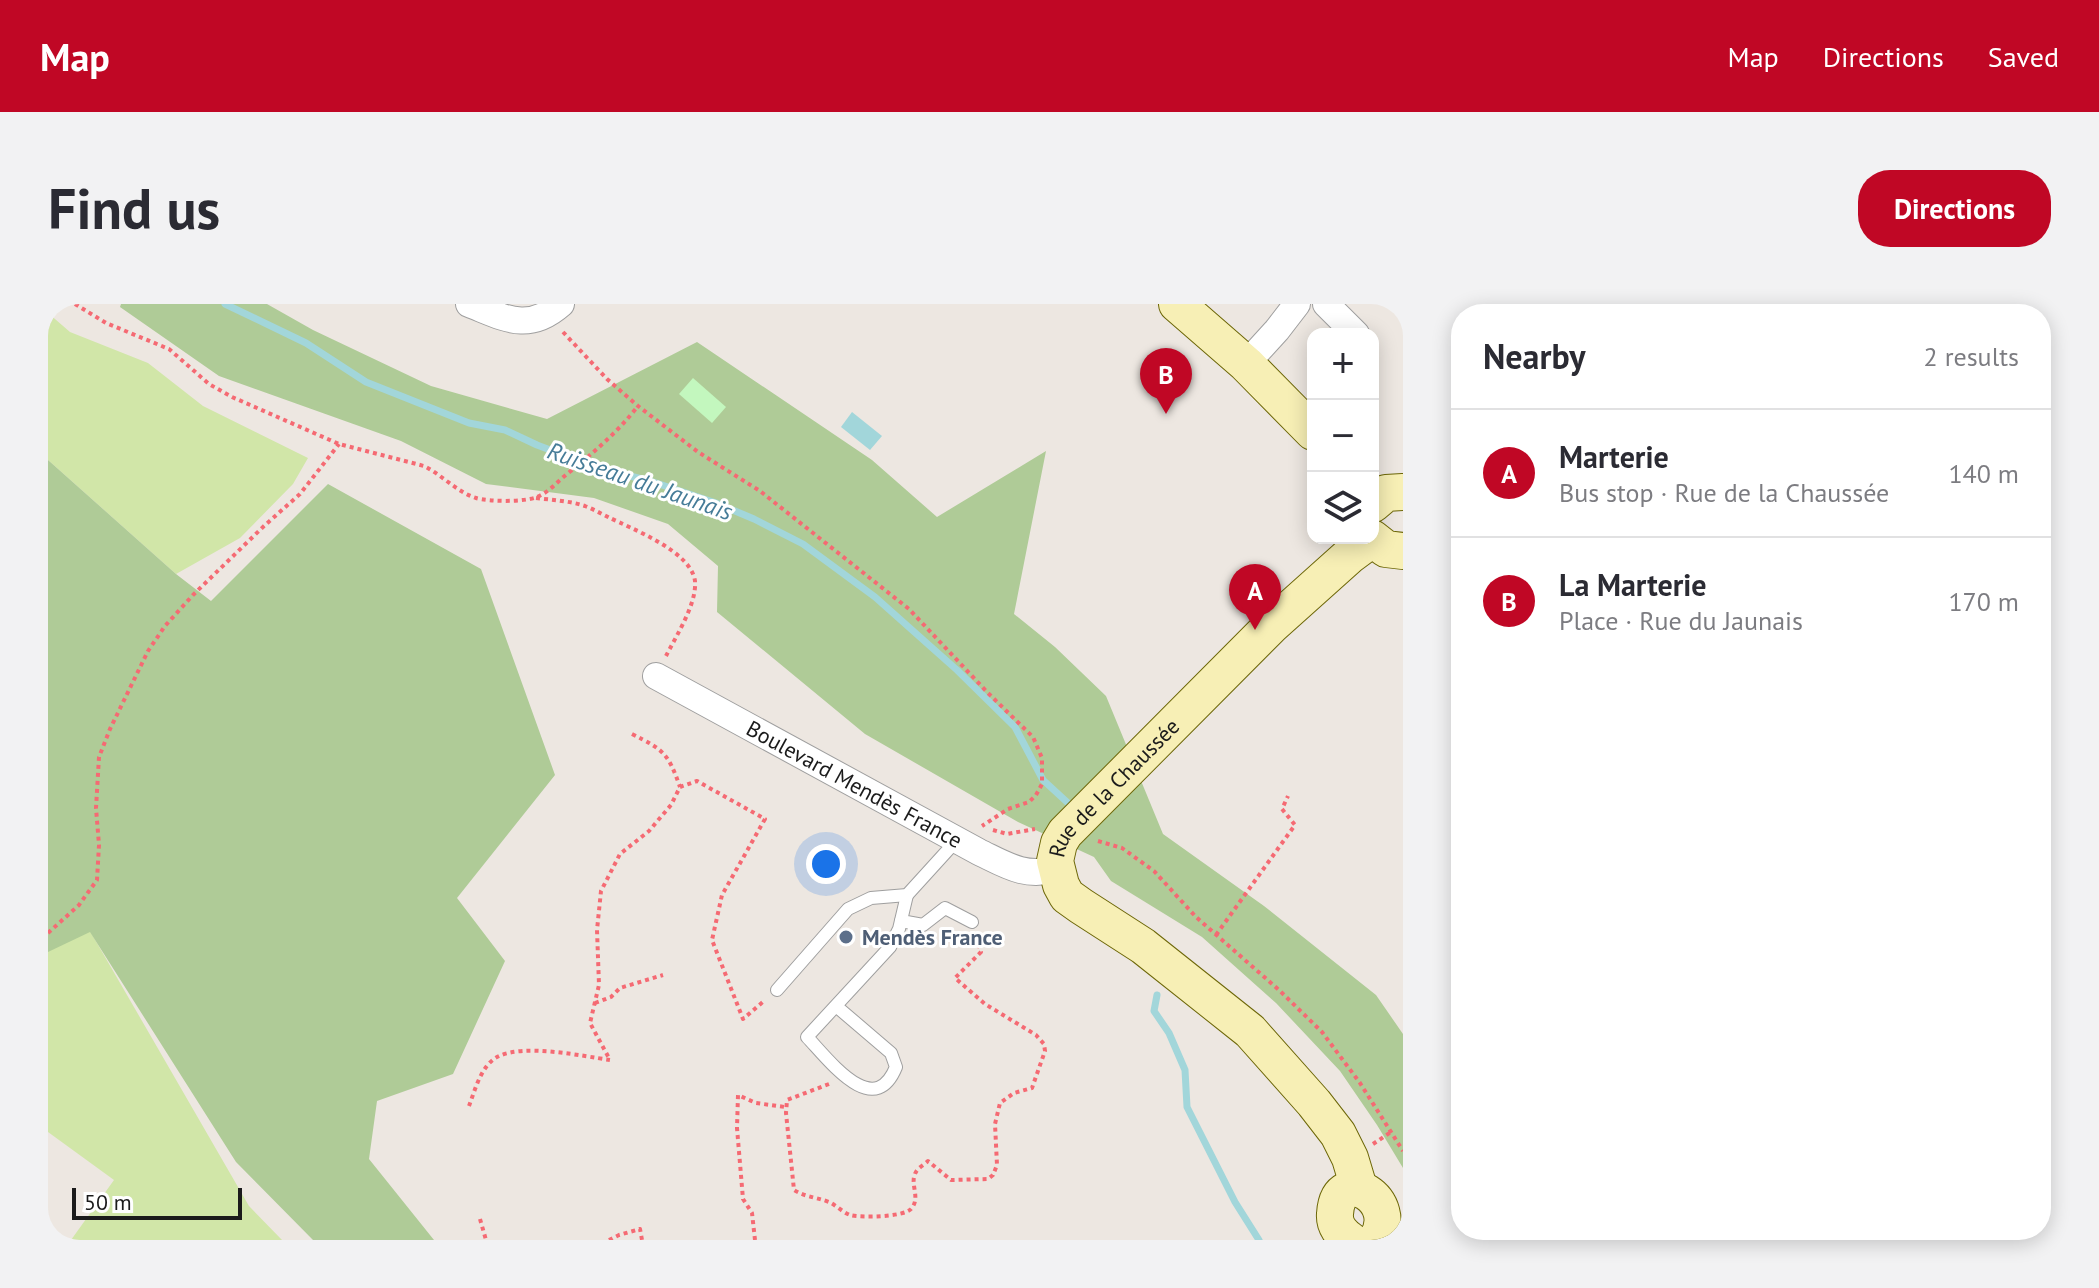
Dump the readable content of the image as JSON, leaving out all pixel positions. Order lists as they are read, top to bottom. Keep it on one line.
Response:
{"streets":{"street":["Boulevard Mendès France","Rue de la Chaussée"]},"crossings":[["Boulevard Mendès France","Rue de la Chaussée"]],"water":["Ruisseau du Jaunais"],"places":["Mendès France"],"scale_bar":"50 m","page":{"header":"Map","nav":["Map","Directions","Saved"],"buttons":"Directions","title":"Find us","heading":["Nearby","2 results"],"map_buttons":["+","−"],"pins":["B","A"],"list":[{"mark":"A","name":"Marterie","note":"Bus stop · Rue de la Chaussée","value":"140 m"},{"mark":"B","name":"La Marterie","note":"Place · Rue du Jaunais","value":"170 m"}],"scale":"50 m"}}
